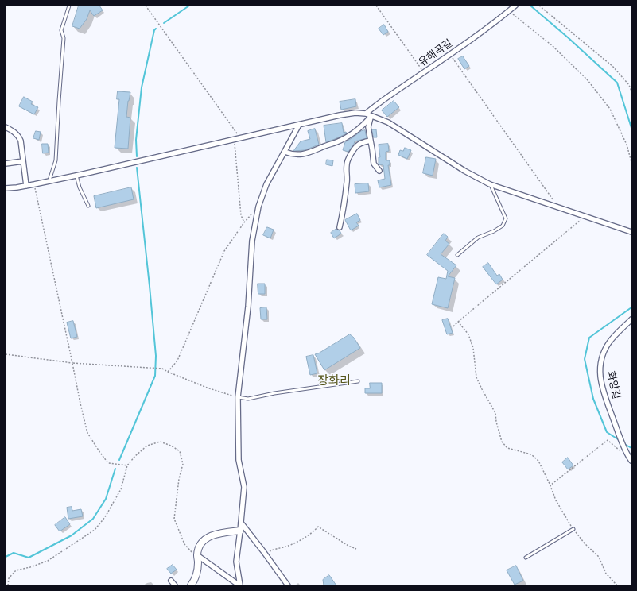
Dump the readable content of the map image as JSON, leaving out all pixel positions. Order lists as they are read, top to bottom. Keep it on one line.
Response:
{"streets":{"street":["유해곡길","화양길"]},"districts":["장화리"]}
